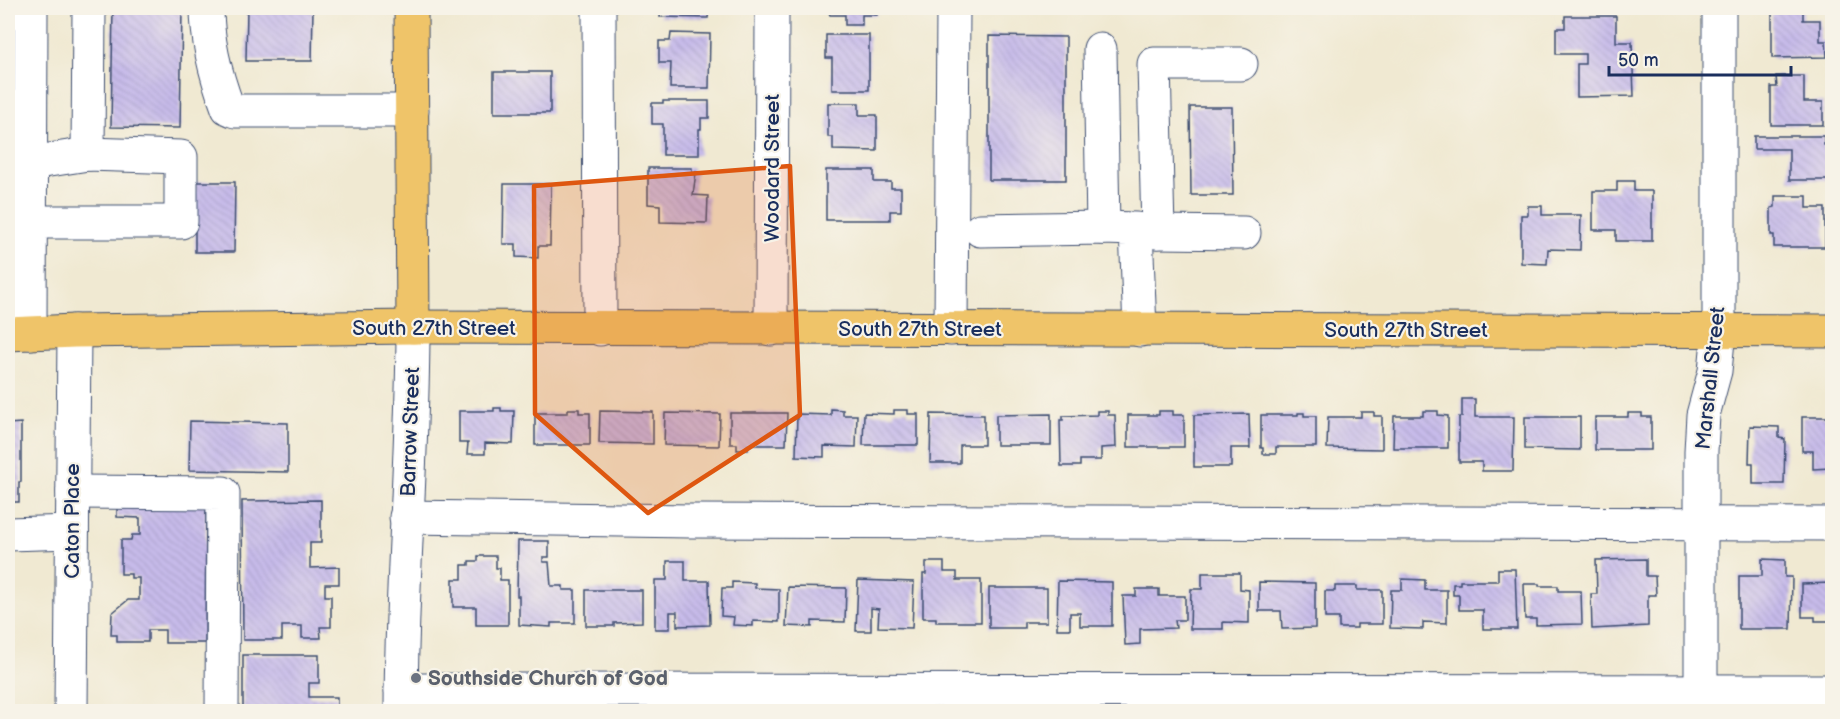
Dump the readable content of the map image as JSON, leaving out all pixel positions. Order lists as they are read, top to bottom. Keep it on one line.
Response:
{"streets":{"main road":["South 27th Street","Barrow Street"],"street":["Woodard Street","Marshall Street","Caton Place"]},"crossings":[["Woodard Street","South 27th Street"],["South 27th Street","Marshall Street"],["South 27th Street","Barrow Street"],["South 27th Street","Caton Place"]],"places":["Southside Church of God"],"scale_bar":"50 m"}
